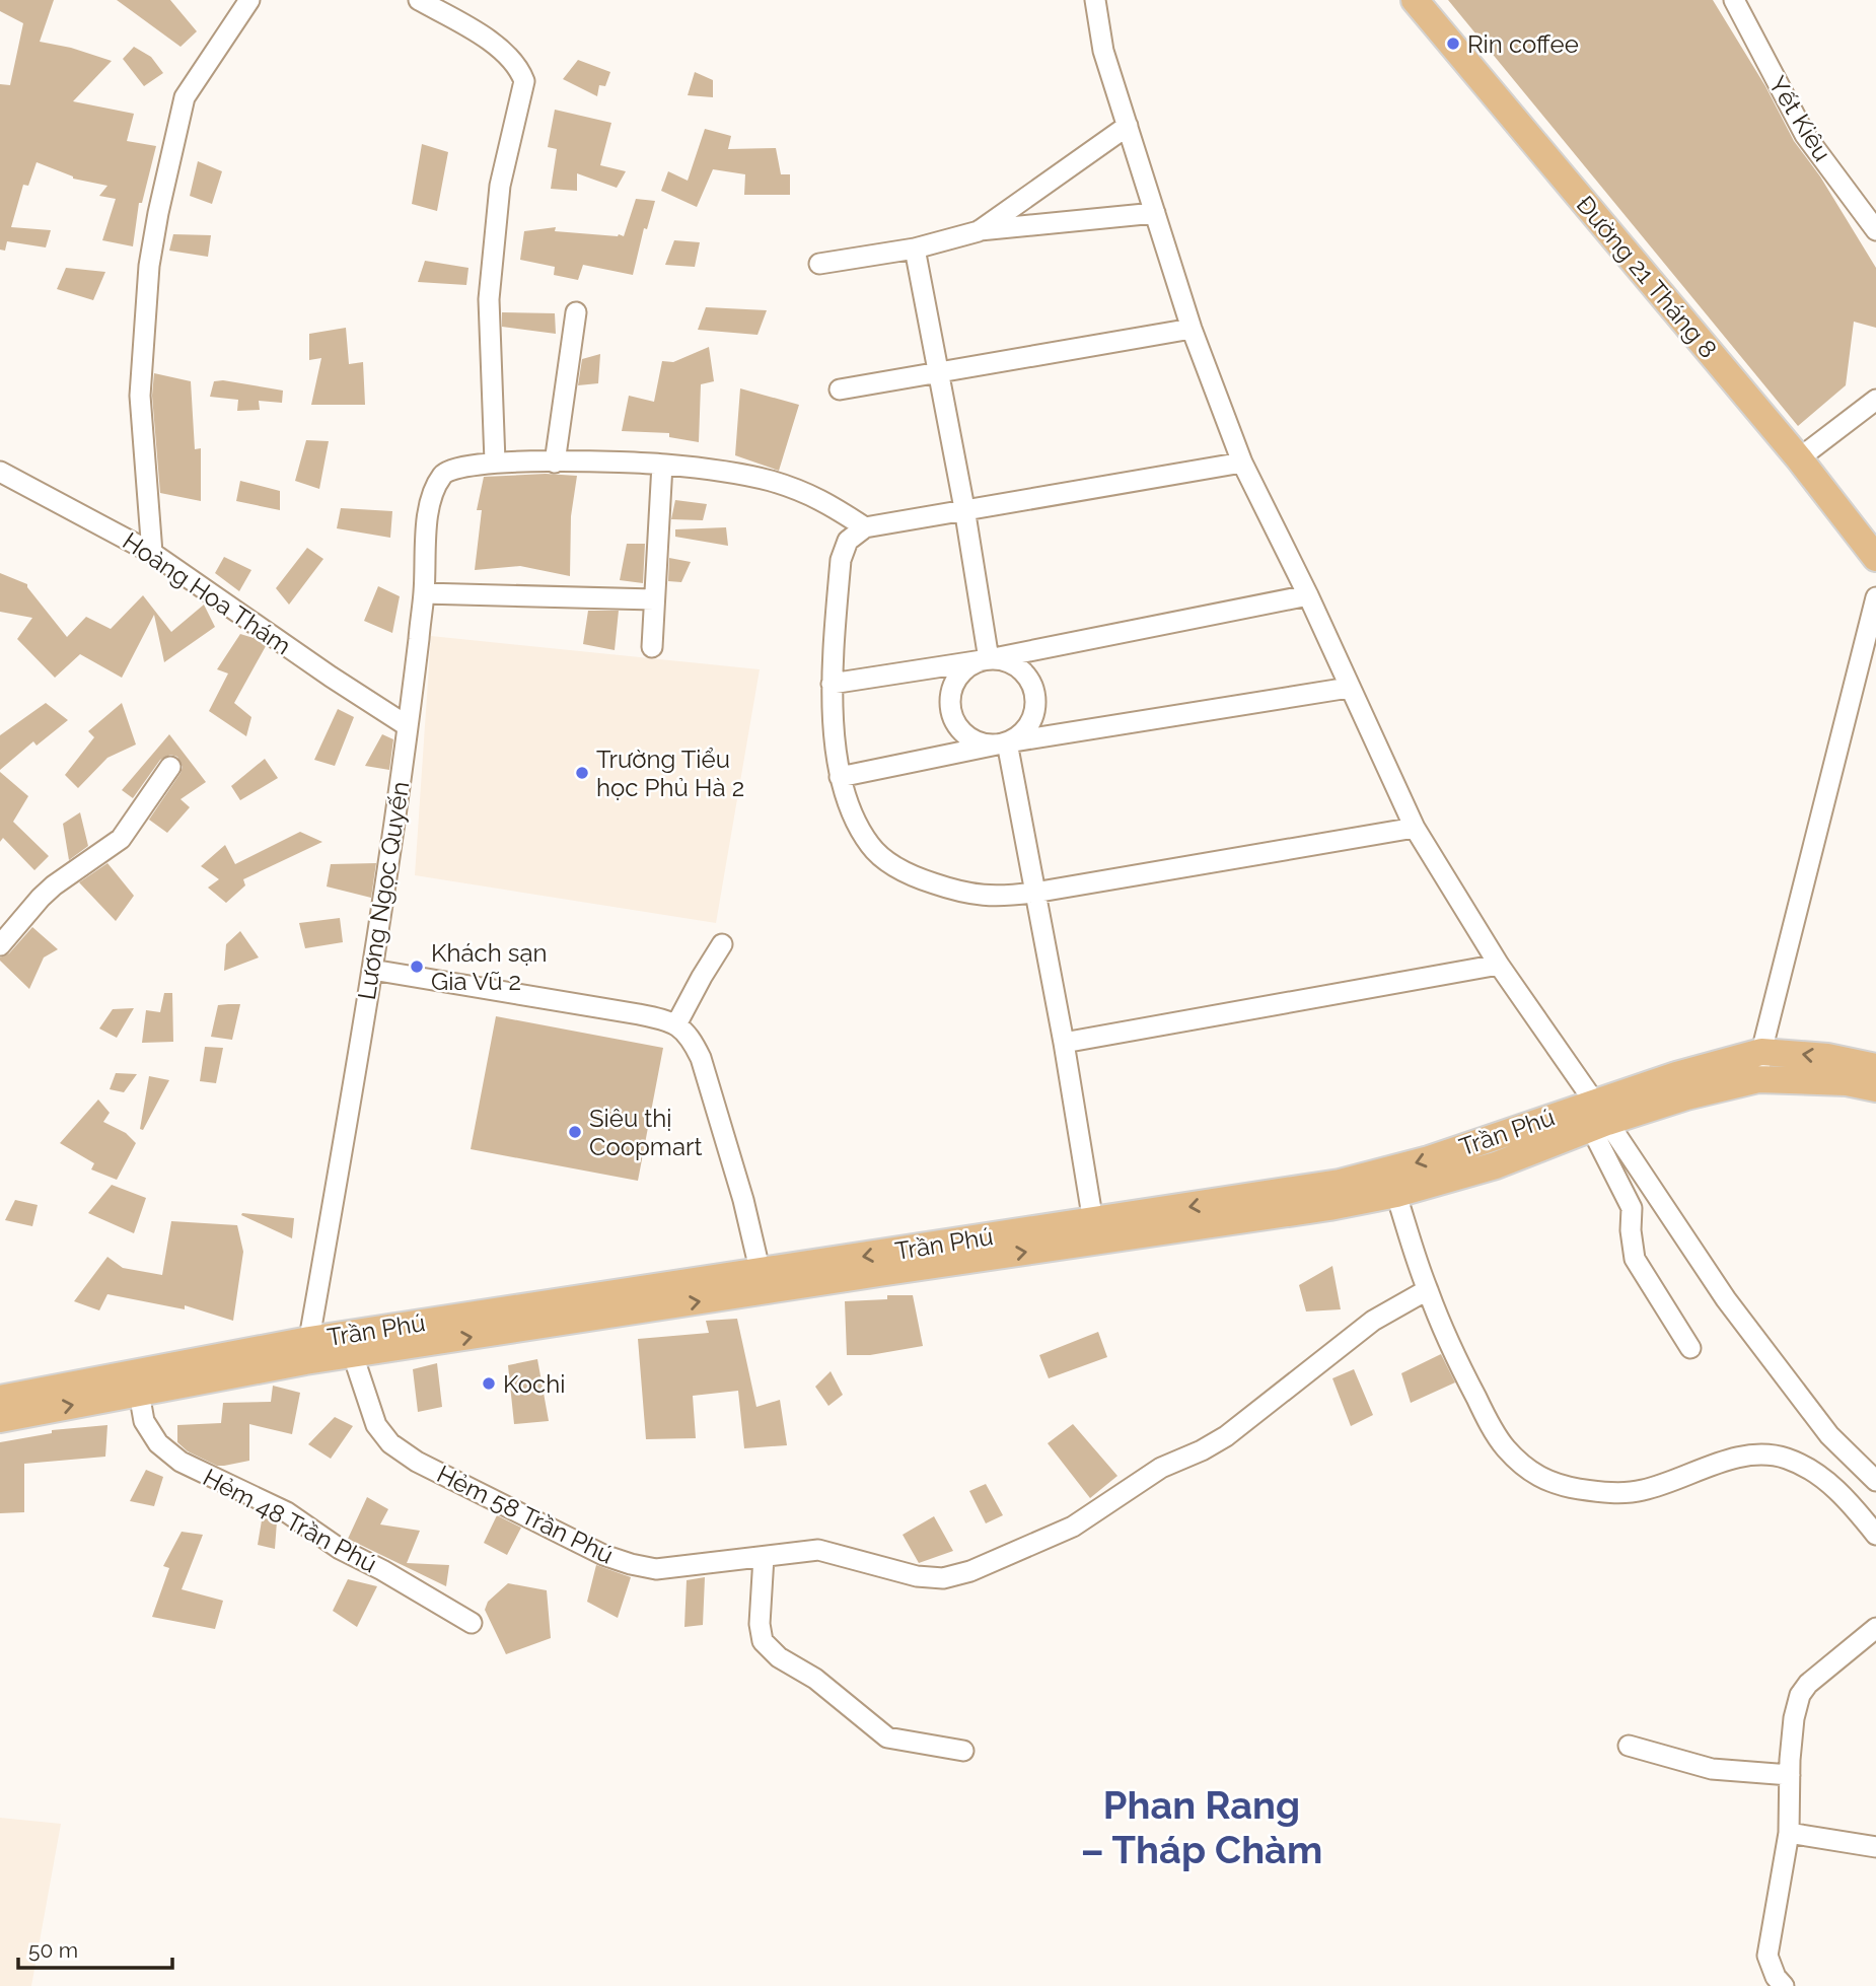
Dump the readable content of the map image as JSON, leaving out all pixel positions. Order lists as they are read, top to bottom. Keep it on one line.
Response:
{"streets":{"main road":["Đường 21 Tháng 8","Trần Phú"],"street":["Yết Kiêu","Hoàng Hoa Thám","Lương Ngọc Quyến","Hẻm 58 Trần Phú","Hẻm 48 Trần Phú"]},"crossings":[["Hoàng Hoa Thám","Lương Ngọc Quyến"],["Lương Ngọc Quyến","Trần Phú"],["Trần Phú","Hẻm 58 Trần Phú"],["Trần Phú","Hẻm 48 Trần Phú"]],"districts":["Phan Rang – Tháp Chàm"],"places":["Rin coffee","Trường Tiểu học Phủ Hà 2","Khách sạn Gia Vũ 2","Siêu thị Coopmart","Kochi"],"scale_bar":"50 m"}
